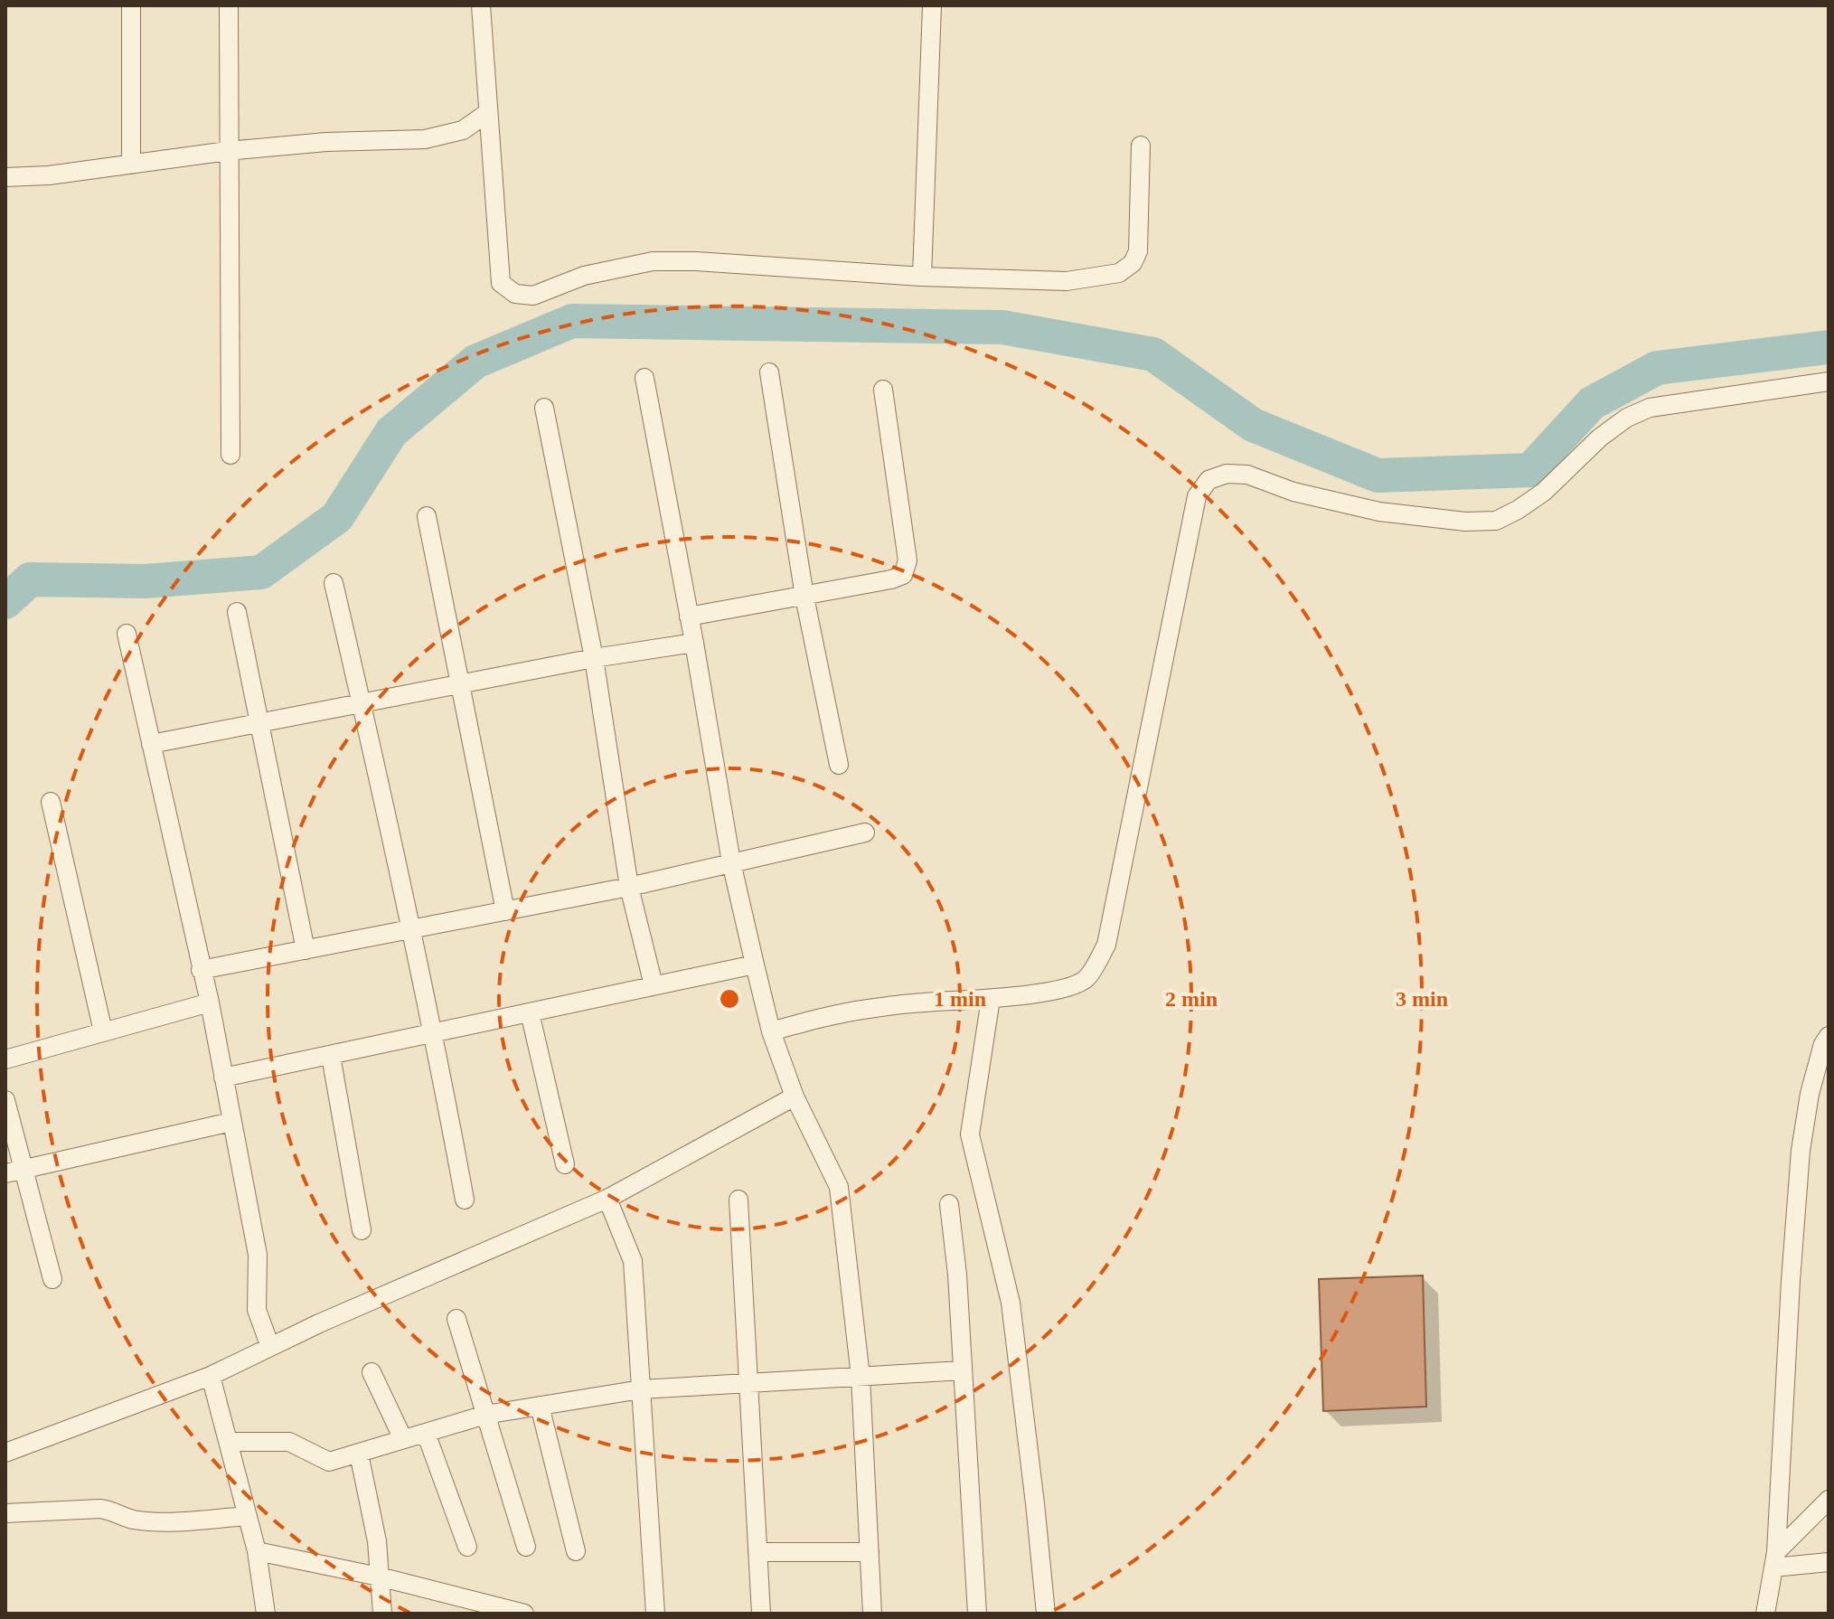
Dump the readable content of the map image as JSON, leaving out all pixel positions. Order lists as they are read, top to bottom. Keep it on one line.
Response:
{"rings":["1 min","2 min","3 min"]}
